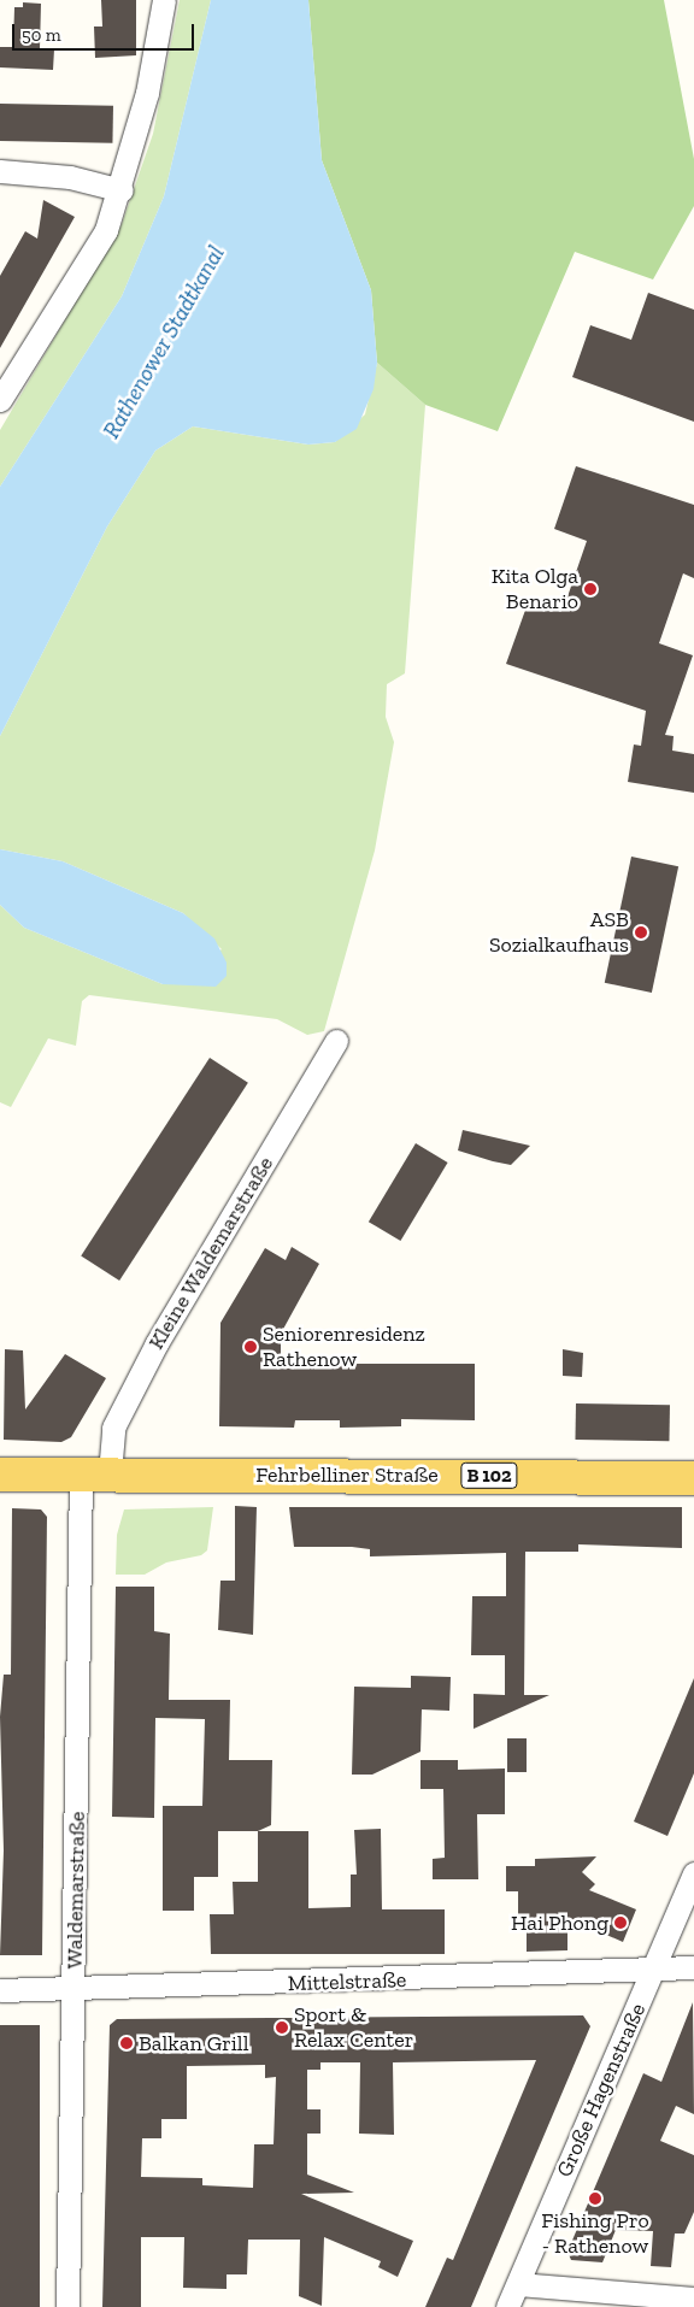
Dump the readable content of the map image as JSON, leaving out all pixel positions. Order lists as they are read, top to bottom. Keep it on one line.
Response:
{"streets":{"main road":["Fehrbelliner Straße","B 102"],"street":["Kleine Waldemarstraße","Waldemarstraße","Mittelstraße","Große Hagenstraße"]},"crossings":[["Kleine Waldemarstraße","Fehrbelliner Straße"],["Kleine Waldemarstraße","Waldemarstraße"],["Fehrbelliner Straße","Waldemarstraße"],["Waldemarstraße","Mittelstraße"],["Mittelstraße","Große Hagenstraße"]],"water":["Rathenower Stadtkanal"],"places":["Kita Olga Benario","ASB Sozialkaufhaus","Seniorenresidenz Rathenow","Hai Phong","Sport & Relax Center","Balkan Grill","Fishing Pro - Rathenow"],"scale_bar":"50 m"}
